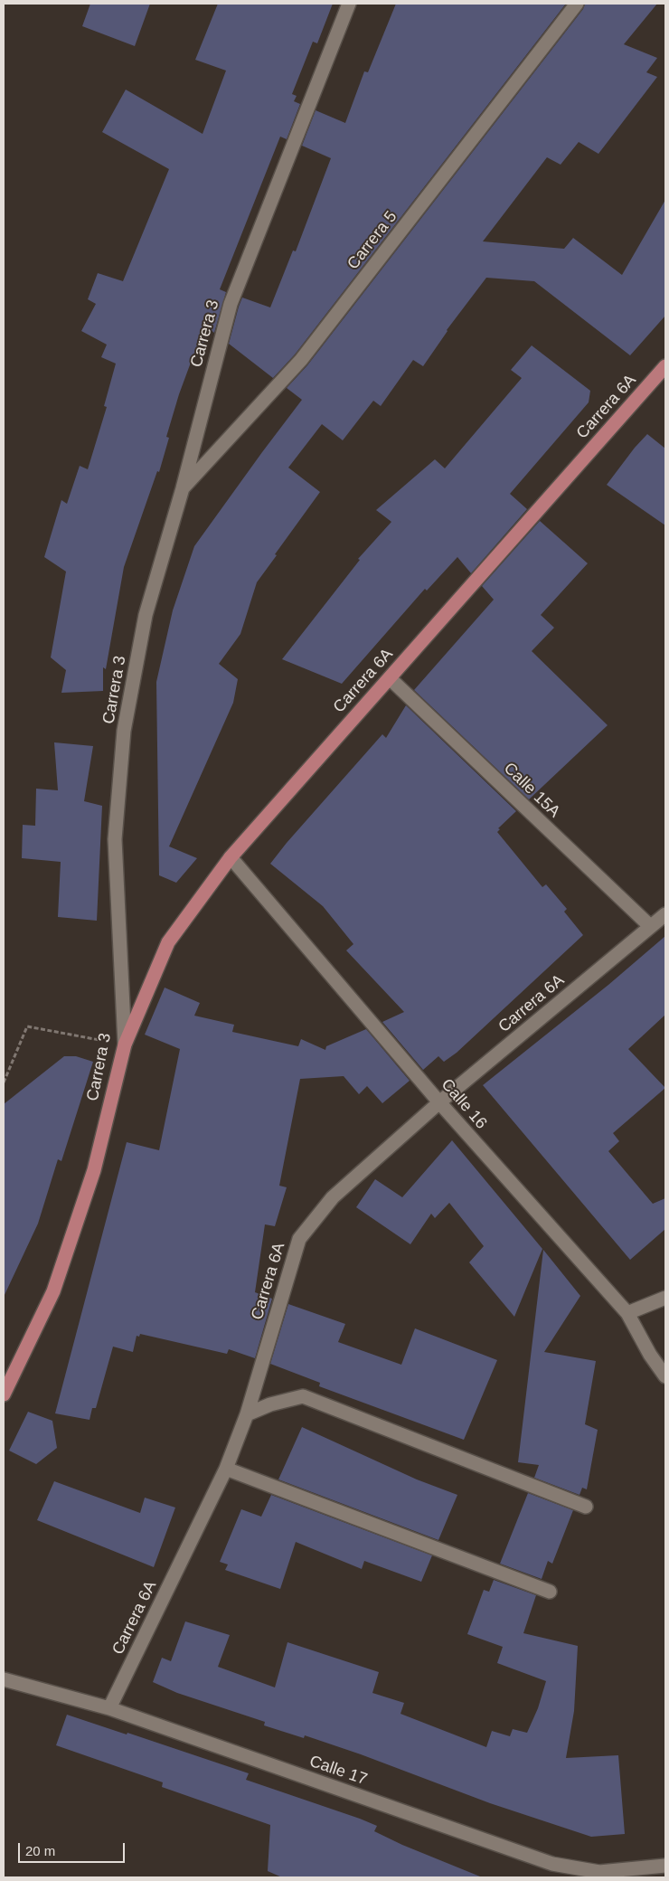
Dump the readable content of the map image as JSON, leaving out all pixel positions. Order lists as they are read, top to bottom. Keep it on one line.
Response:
{"streets":{"main road":["Carrera 3","Carrera 6A"],"street":["Carrera 5","Calle 15A","Calle 16","Calle 17"]},"crossings":[["Carrera 5","Carrera 3"],["Carrera 3","Carrera 6A"],["Carrera 6A","Calle 15A"],["Carrera 6A","Calle 16"],["Carrera 6A","Calle 17"]],"scale_bar":"20 m"}
